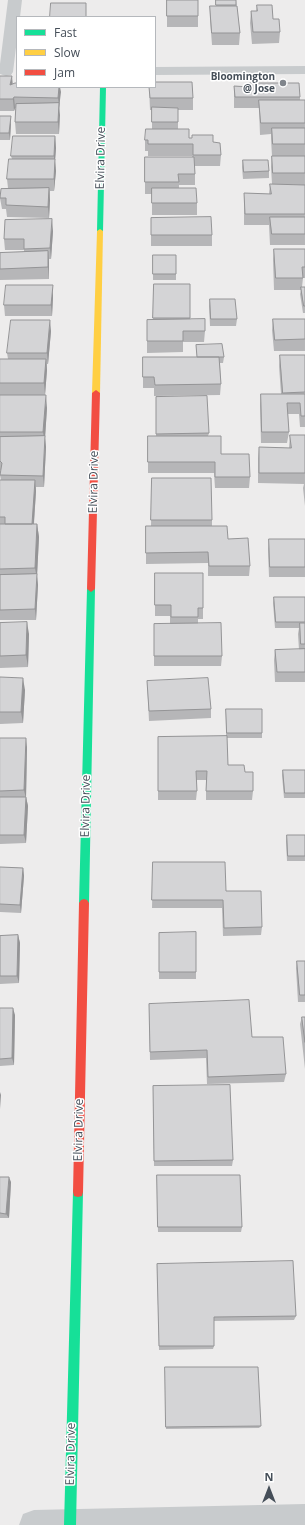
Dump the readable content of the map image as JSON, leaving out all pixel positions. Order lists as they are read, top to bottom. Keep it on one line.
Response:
{"streets":{"street":["Elvira Drive"]},"places":["Bloomington @ Jose"],"legend":["Fast","Slow","Jam"],"north":"top"}
